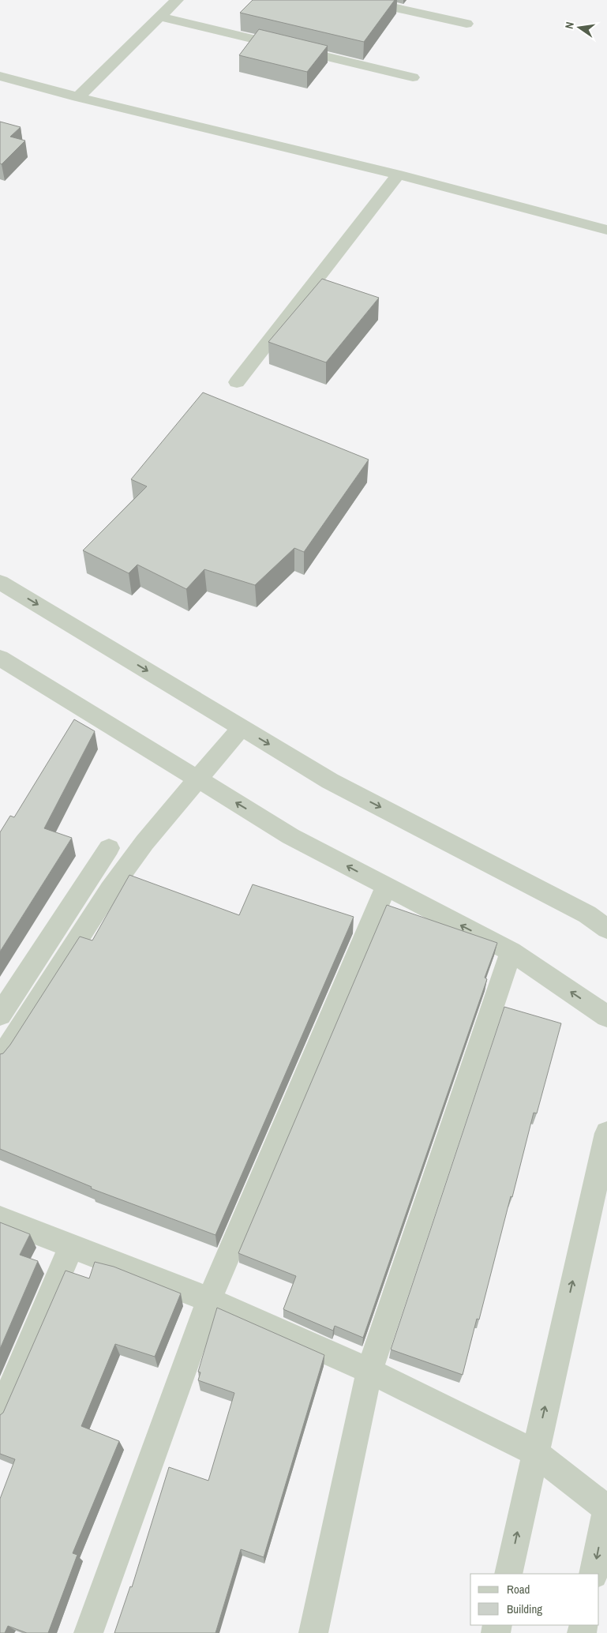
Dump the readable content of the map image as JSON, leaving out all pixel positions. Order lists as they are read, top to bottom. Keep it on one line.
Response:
{"legend":["Road","Building"],"north":"left"}
